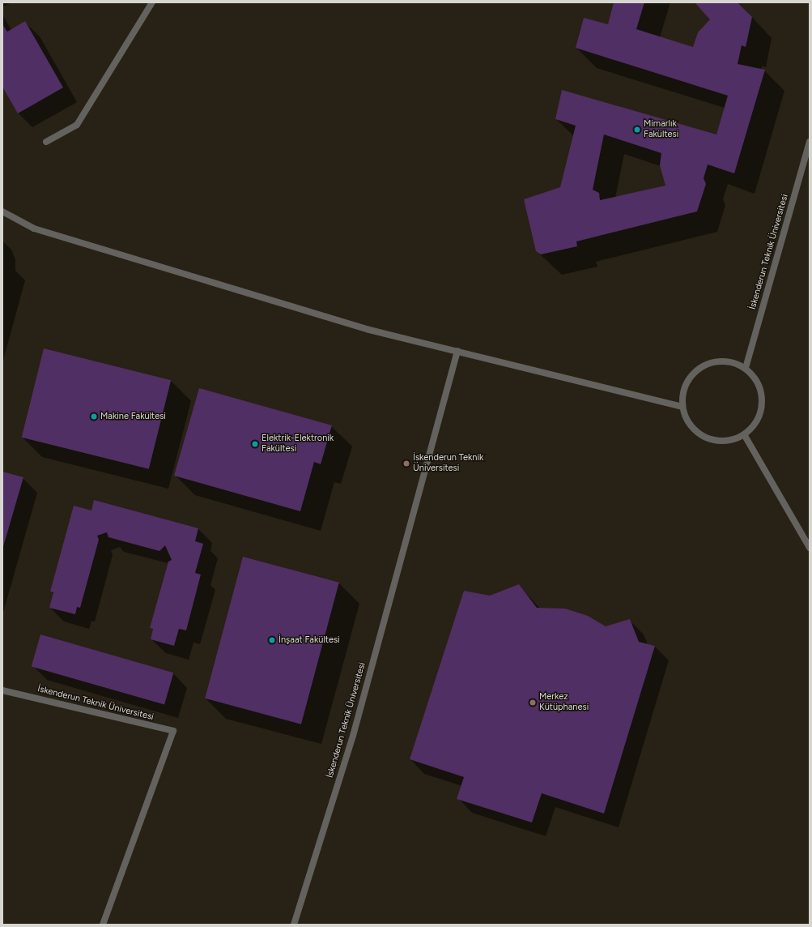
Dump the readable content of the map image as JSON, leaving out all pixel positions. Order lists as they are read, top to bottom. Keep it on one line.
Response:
{"streets":{"street":["İskenderun Teknik Üniversitesi"]},"places":["Mimarlık Fakültesi","Makine Fakültesi","Elektrik-Elektronik Fakültesi","İskenderun Teknik Üniversitesi","İnşaat Fakültesi","Merkez Kütüphanesi"]}
